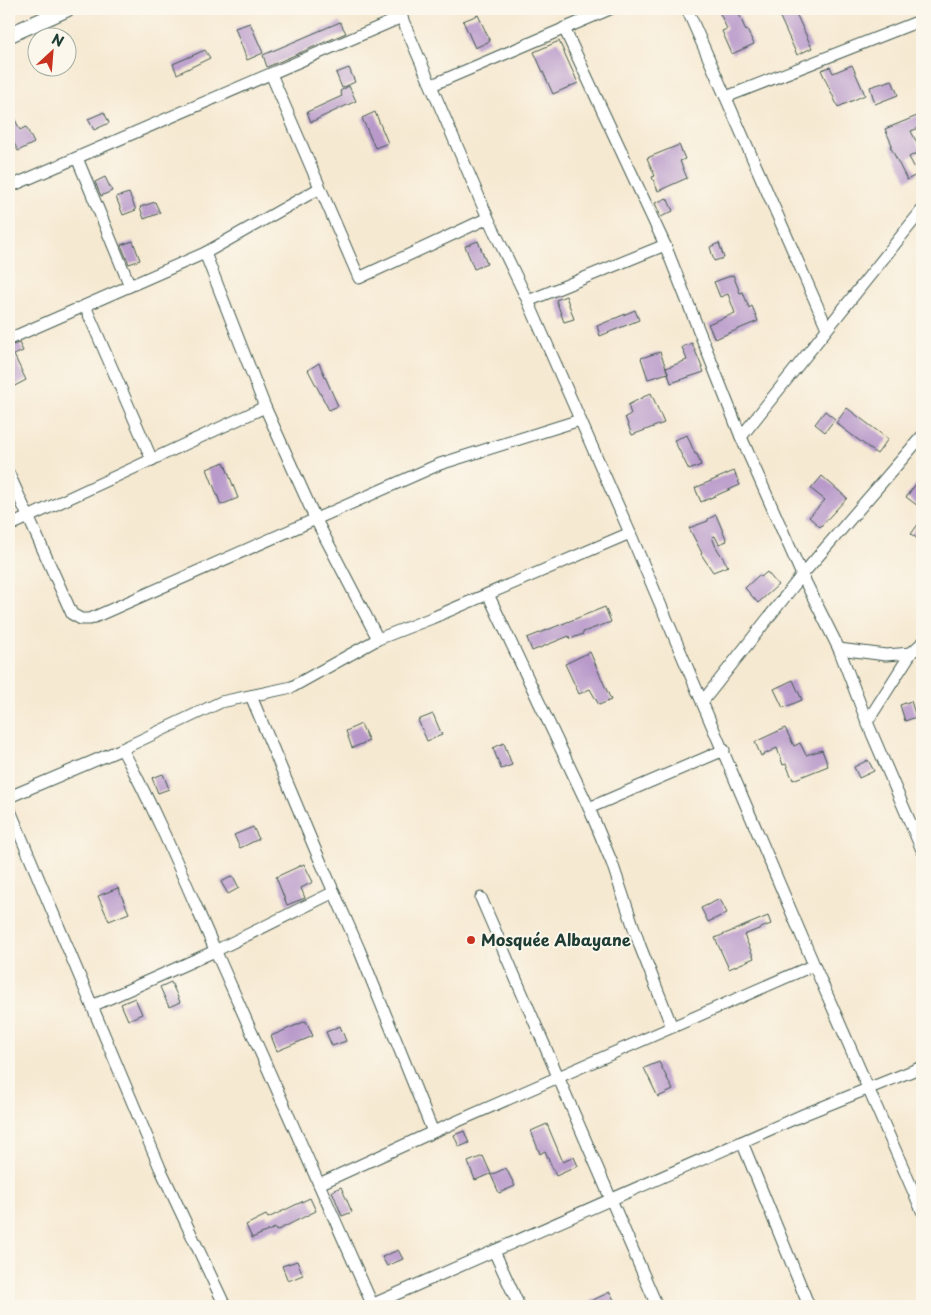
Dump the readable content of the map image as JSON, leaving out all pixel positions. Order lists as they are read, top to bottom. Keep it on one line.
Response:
{"places":["Mosquée Albayane"],"north":"top right"}
